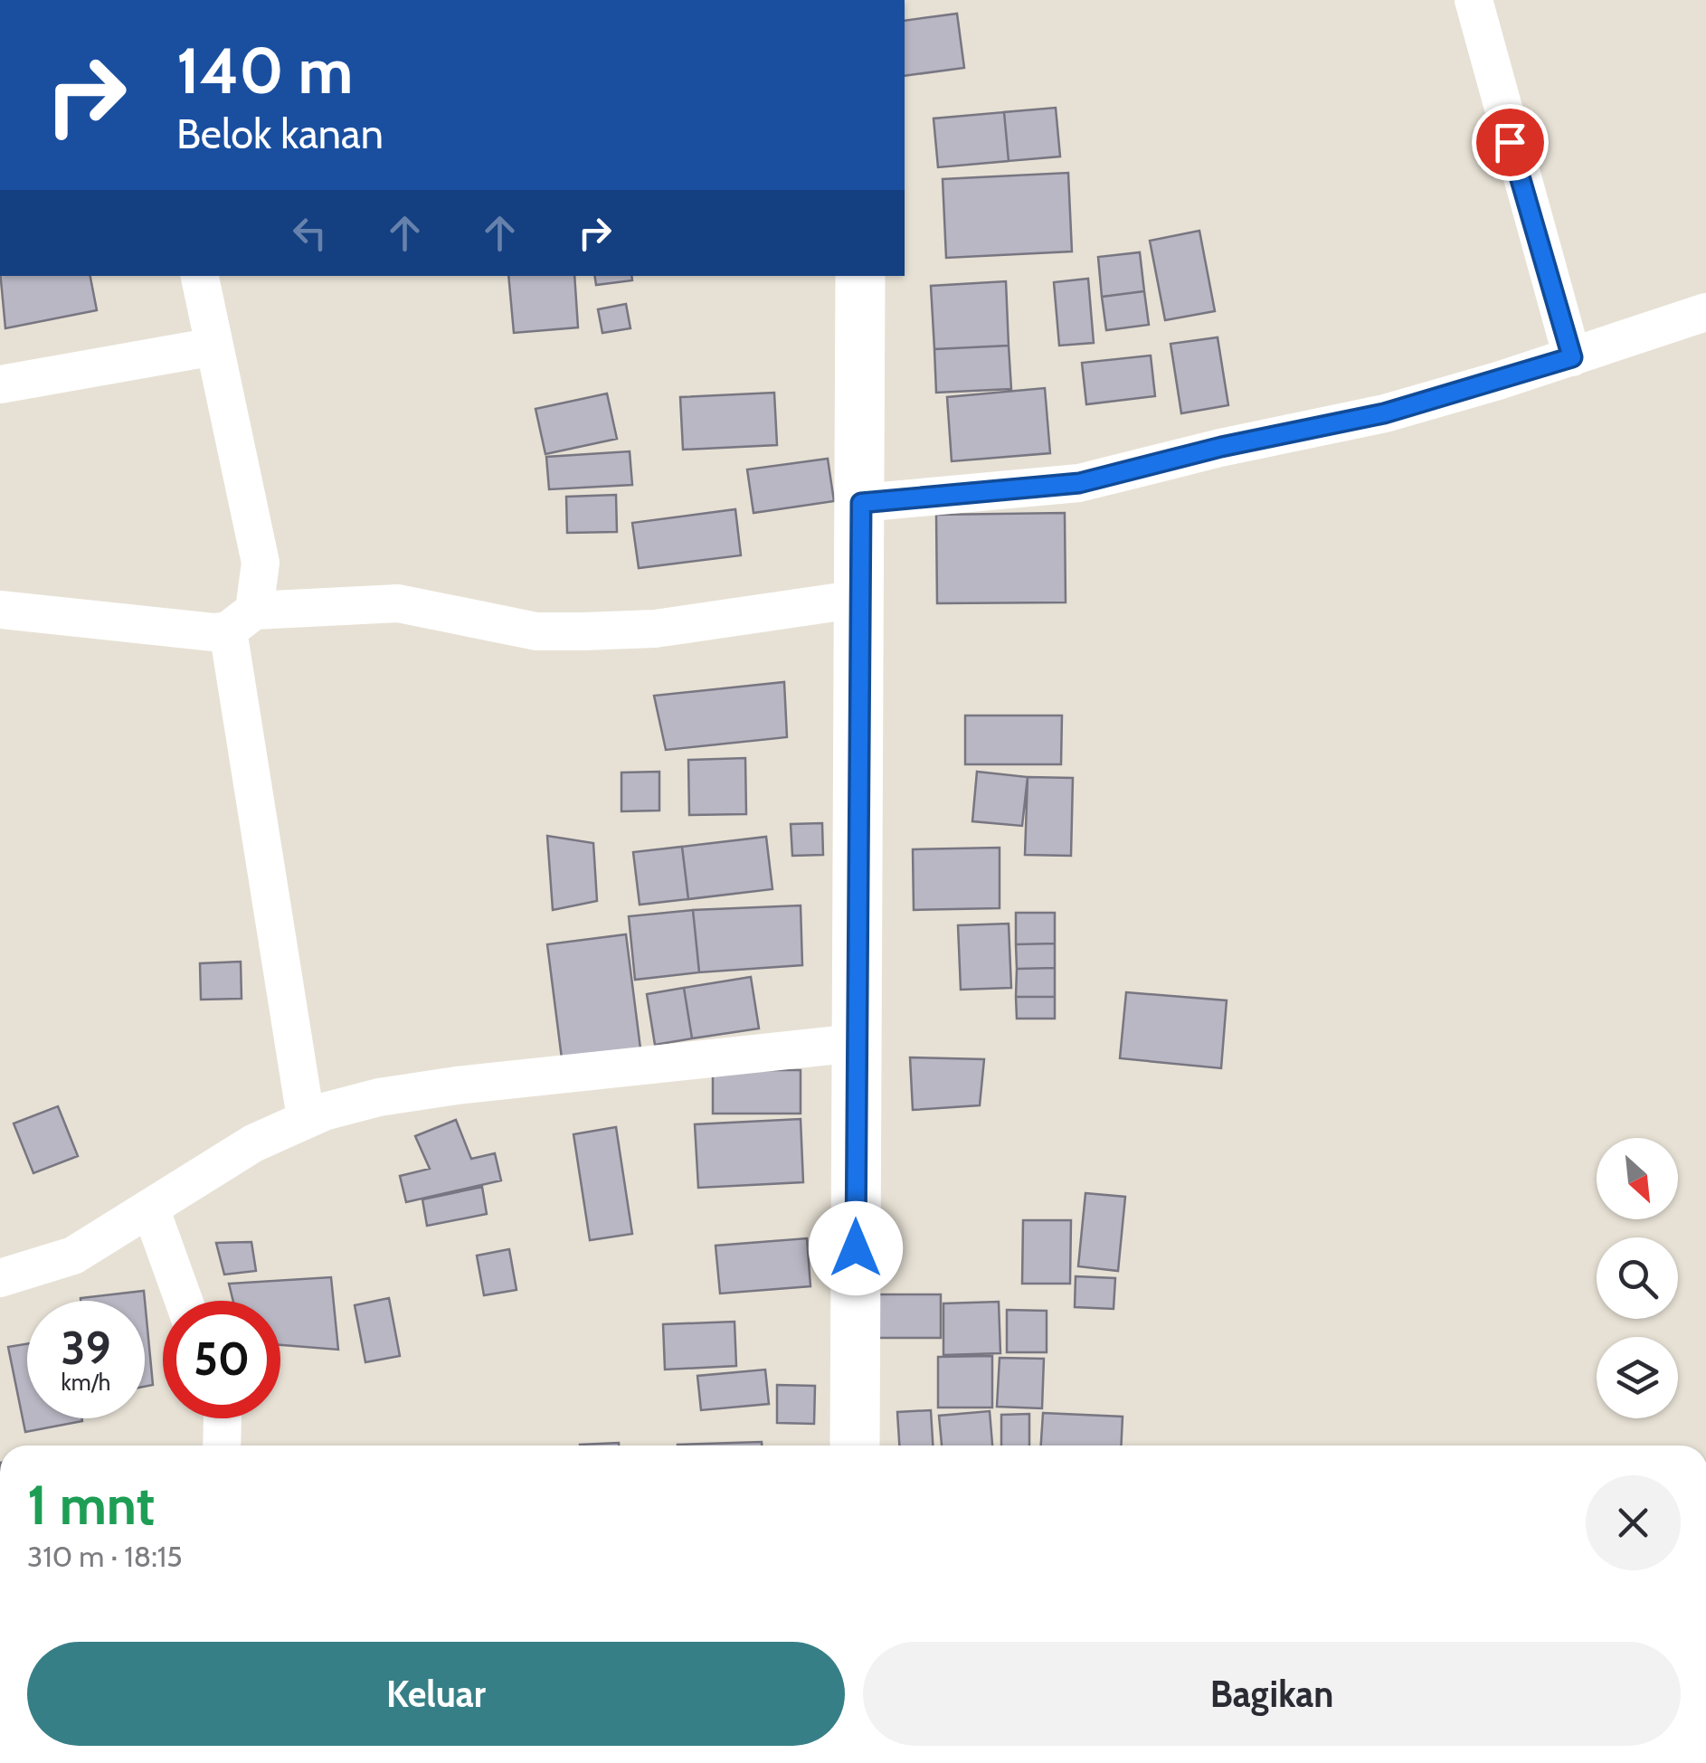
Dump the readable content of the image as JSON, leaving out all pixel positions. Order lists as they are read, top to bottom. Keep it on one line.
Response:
{"north":"bottom right","page":{"turn":["140 m","Belok kanan"],"speed":"39 km/h","limit":"50","heading":["1 mnt","310 m · 18:15"],"buttons":["Keluar","Bagikan"]}}
